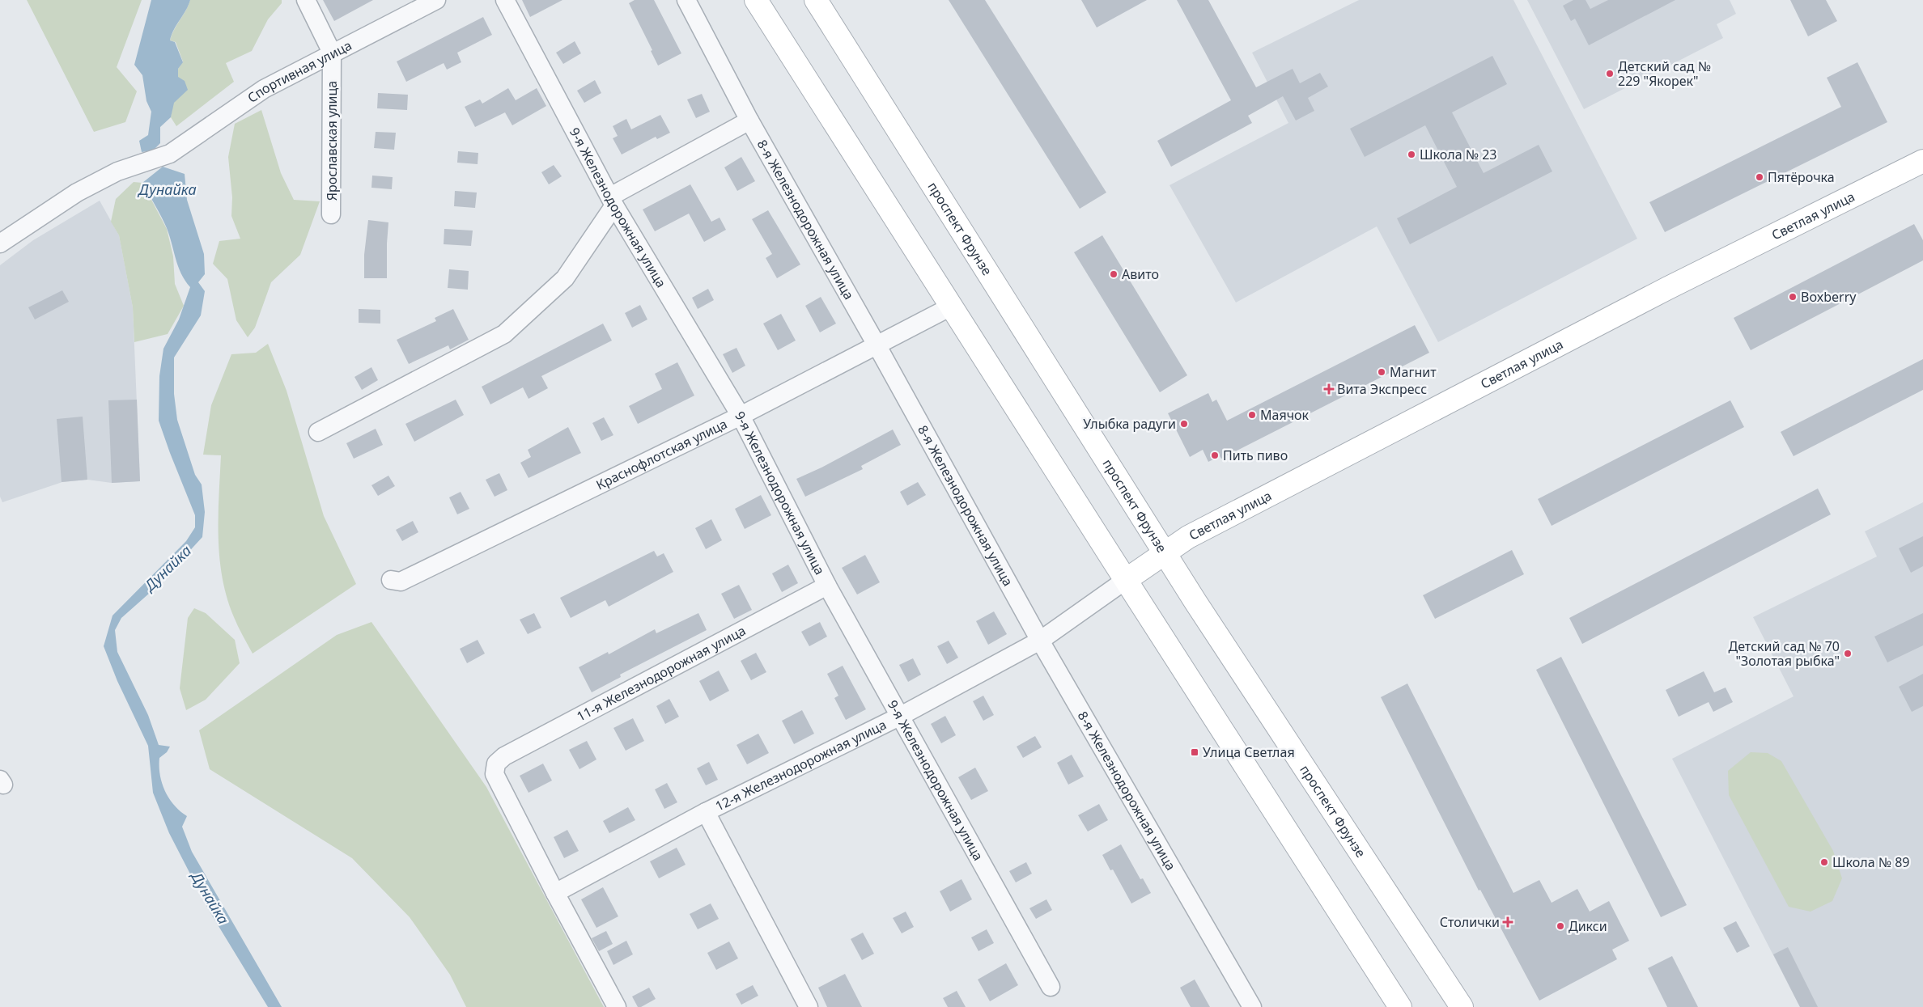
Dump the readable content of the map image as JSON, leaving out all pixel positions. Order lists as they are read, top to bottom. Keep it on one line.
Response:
{"streets":{"main road":["Светлая улица","проспект Фрунзе"],"street":["Спортивная улица","Ярославская улица","9-я Железнодорожная улица","8-я Железнодорожная улица","Краснофлотская улица","11-я Железнодорожная улица","12-я Железнодорожная улица"]},"crossings":[["Спортивная улица","Ярославская улица"],["9-я Железнодорожная улица","Краснофлотская улица"],["9-я Железнодорожная улица","11-я Железнодорожная улица"],["9-я Железнодорожная улица","12-я Железнодорожная улица"],["Светлая улица","проспект Фрунзе"],["Светлая улица","12-я Железнодорожная улица"],["8-я Железнодорожная улица","Краснофлотская улица"],["8-я Железнодорожная улица","12-я Железнодорожная улица"],["11-я Железнодорожная улица","12-я Железнодорожная улица"]],"water":["Дунайка"],"places":{"other":["Детский сад № 229 \"Якорек\"","Школа № 23","Пятёрочка","Авито","Boxberry","Магнит","Маячок","Улыбка радуги","Пить пиво","Детский сад № 70 \"Золотая рыбка\"","Школа № 89","Дикси"],"health":["Вита Экспресс","Столички"],"transit":["Улица Светлая"]}}
